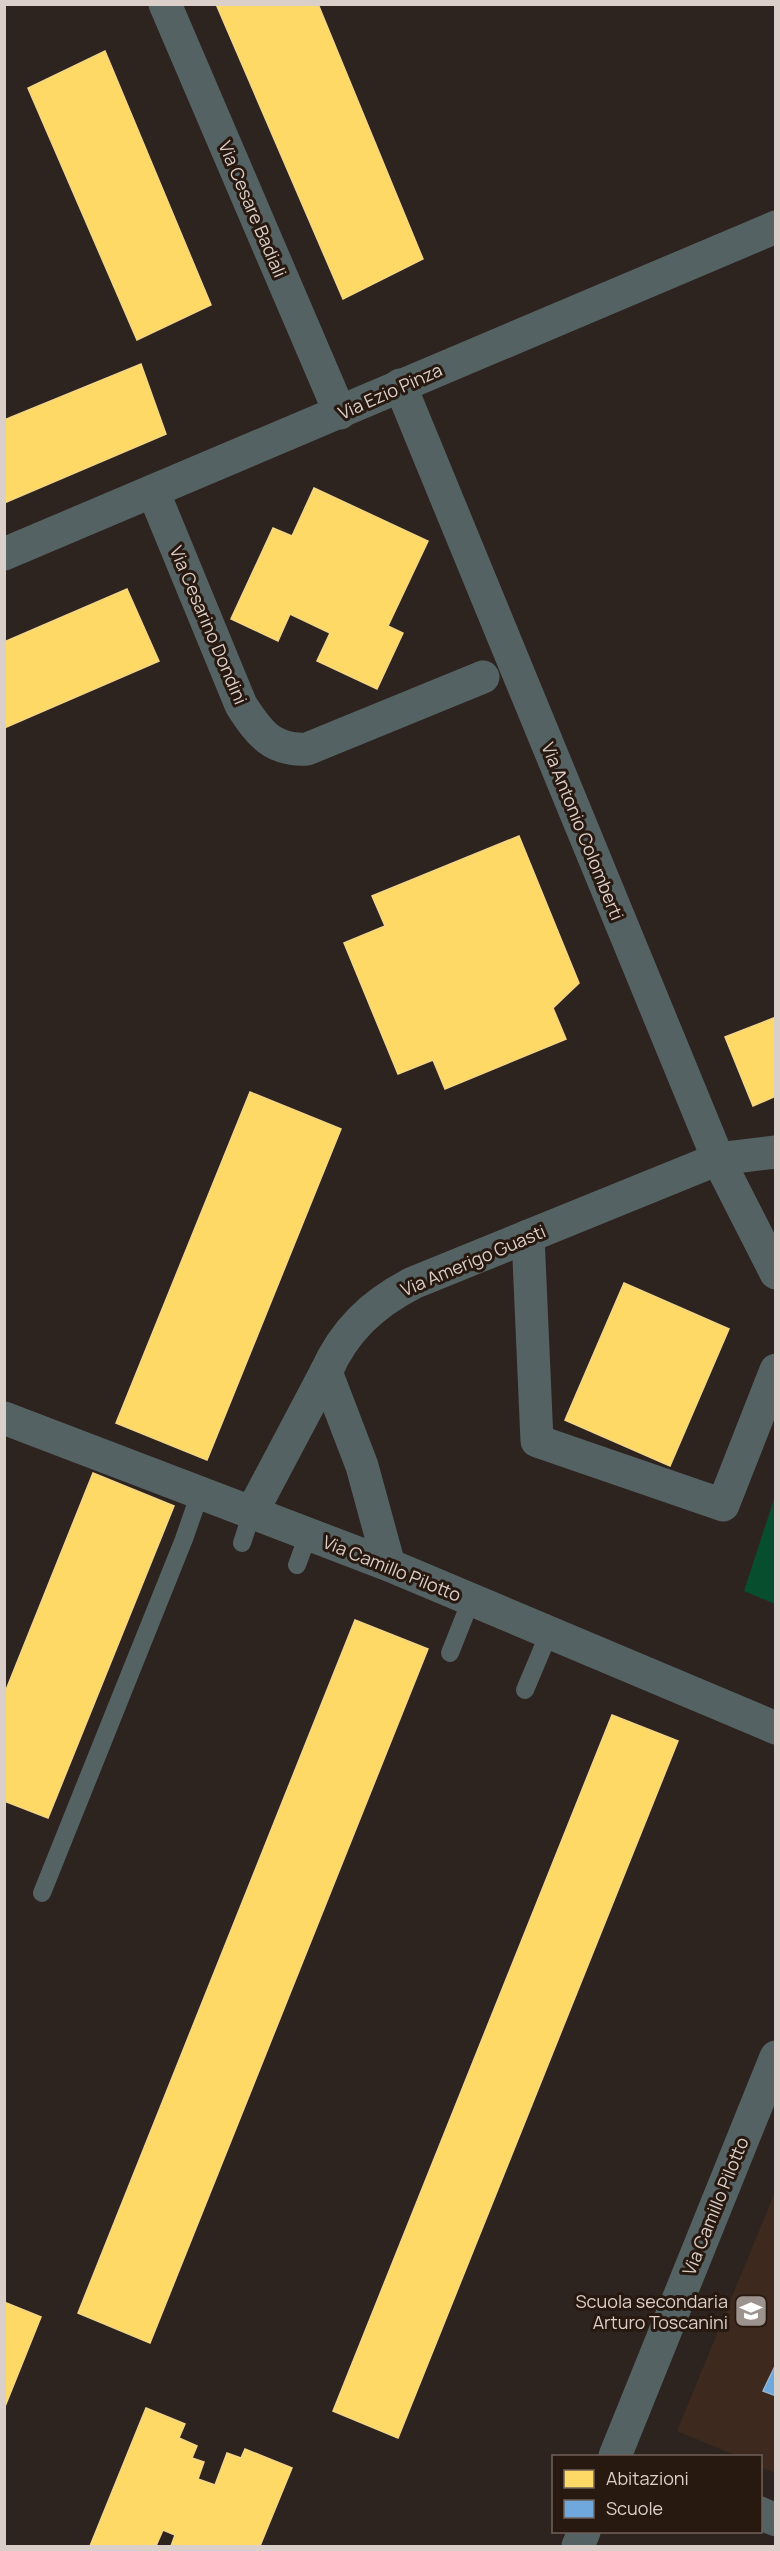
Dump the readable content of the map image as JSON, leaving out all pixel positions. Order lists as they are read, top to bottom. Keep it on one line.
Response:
{"streets":{"street":["Via Cesare Badiali","Via Ezio Pinza","Via Cesarino Dondini","Via Antonio Colomberti","Via Amerigo Guasti","Via Camillo Pilotto"]},"crossings":[["Via Cesare Badiali","Via Ezio Pinza"],["Via Ezio Pinza","Via Cesarino Dondini"],["Via Ezio Pinza","Via Antonio Colomberti"],["Via Antonio Colomberti","Via Amerigo Guasti"],["Via Amerigo Guasti","Via Camillo Pilotto"]],"places":{"school or university":["Scuola secondaria Arturo Toscanini"]},"legend":["Abitazioni","Scuole"]}
